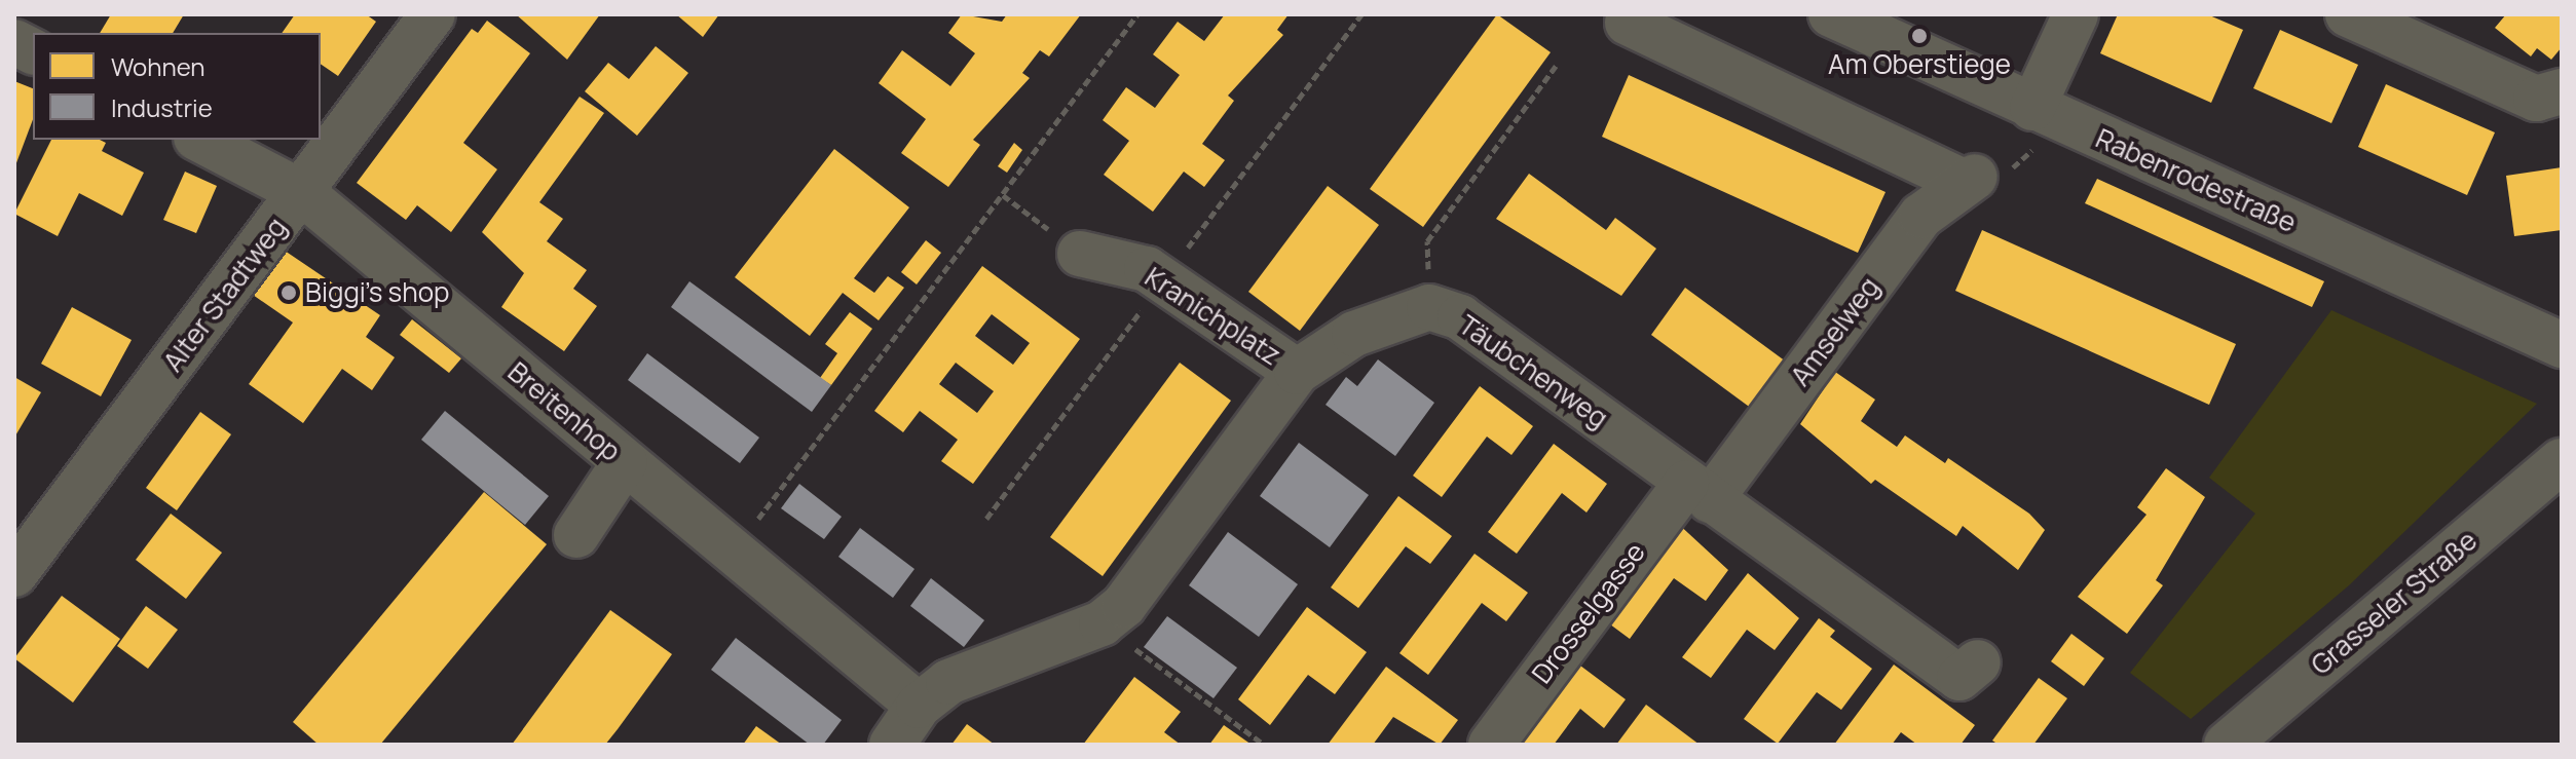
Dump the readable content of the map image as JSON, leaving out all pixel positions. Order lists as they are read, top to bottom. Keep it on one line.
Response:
{"streets":{"street":["Rabenrodestraße","Alter Stadtweg","Kranichplatz","Amselweg","Täubchenweg","Breitenhop","Grasseler Straße","Drosselgasse"]},"crossings":[["Alter Stadtweg","Breitenhop"],["Kranichplatz","Täubchenweg"],["Amselweg","Täubchenweg"],["Amselweg","Drosselgasse"],["Täubchenweg","Breitenhop"],["Täubchenweg","Drosselgasse"]],"places":["Am Oberstiege","Biggi's shop"],"legend":["Wohnen","Industrie"]}
